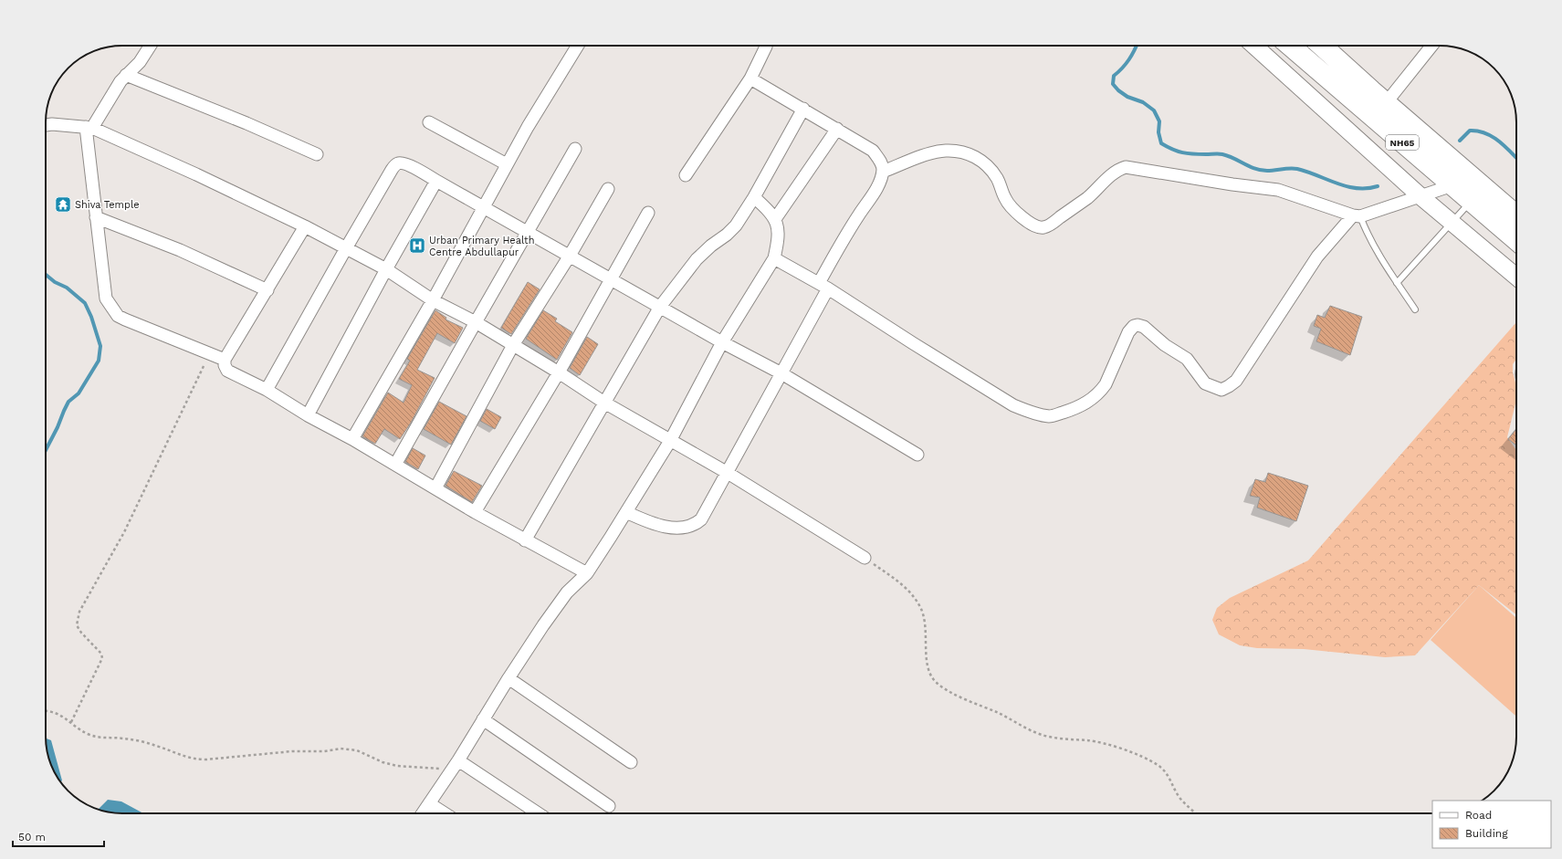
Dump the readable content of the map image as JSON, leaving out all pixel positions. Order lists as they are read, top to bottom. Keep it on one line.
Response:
{"streets":{"highway":["NH65"]},"places":{"temple":["Shiva Temple"],"hospital":["Urban Primary Health Centre Abdullapur"]},"legend":["Road","Building"],"scale_bar":"50 m"}
